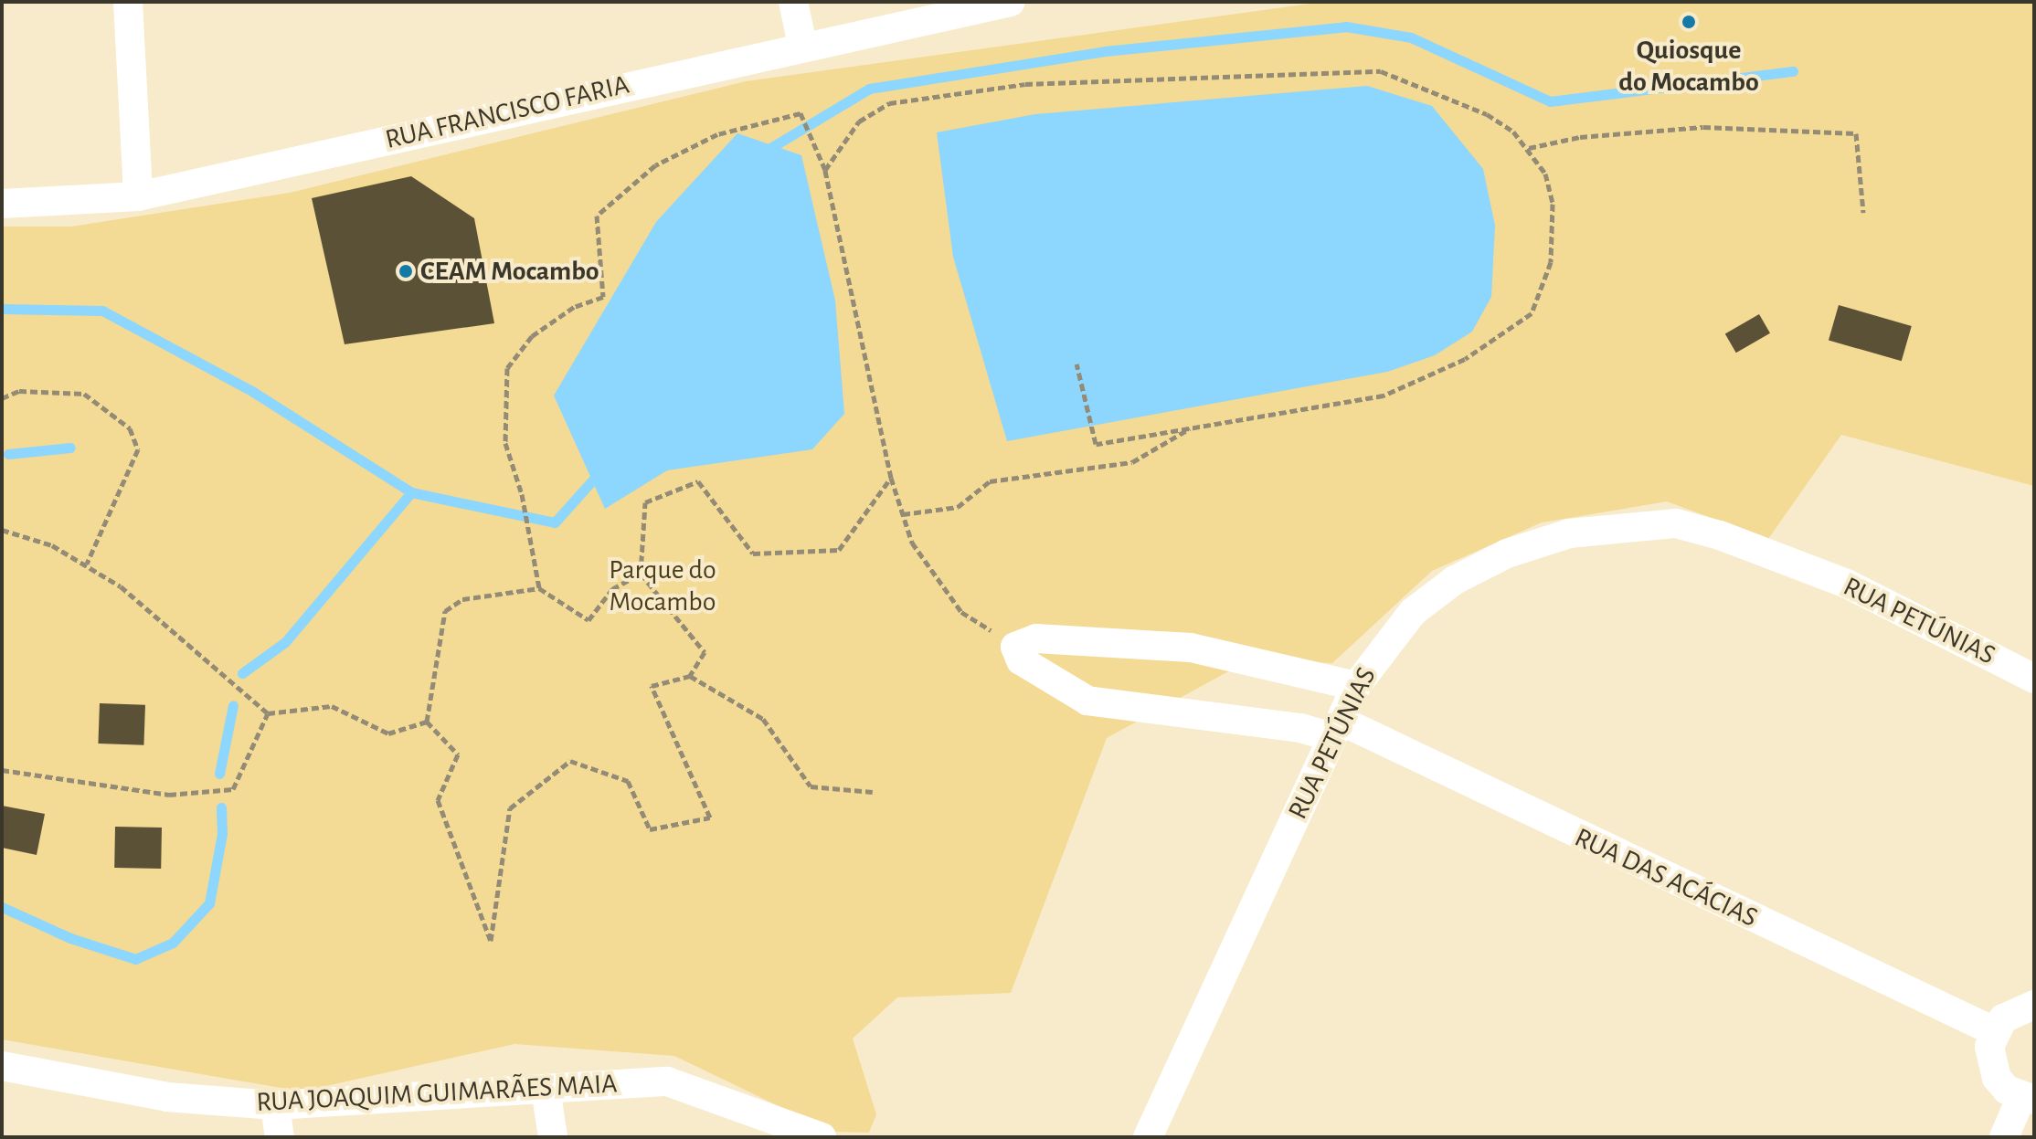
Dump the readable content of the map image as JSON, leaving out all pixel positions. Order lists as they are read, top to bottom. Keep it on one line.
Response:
{"streets":{"street":["RUA FRANCISCO FARIA","RUA PETÚNIAS","RUA DAS ACÁCIAS","RUA JOAQUIM GUIMARÃES MAIA"]},"crossings":[["RUA PETÚNIAS","RUA DAS ACÁCIAS"]],"parks":["Parque do Mocambo"],"places":["Quiosque do Mocambo","CEAM Mocambo"]}
